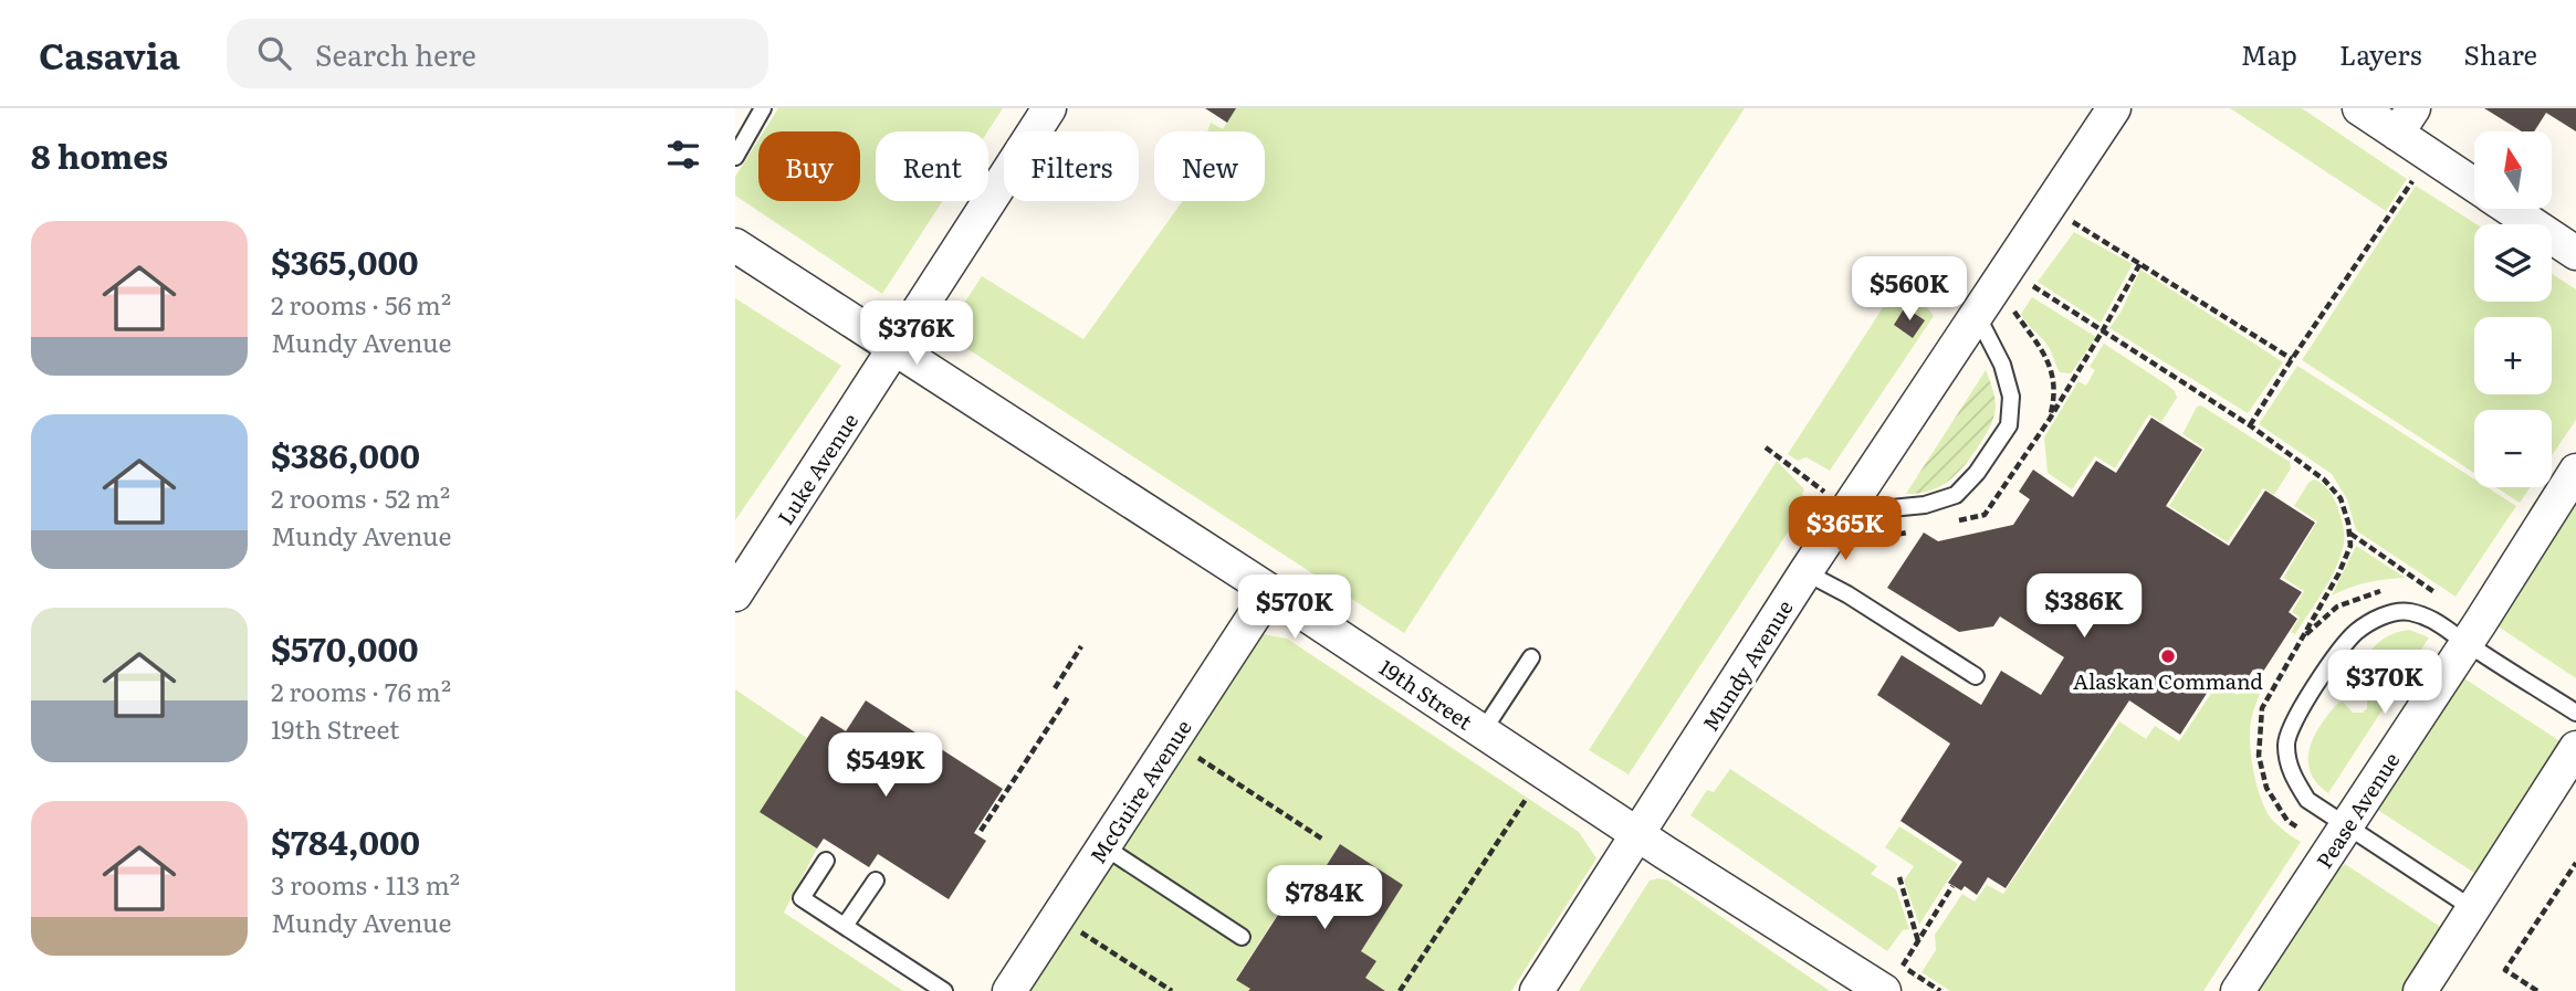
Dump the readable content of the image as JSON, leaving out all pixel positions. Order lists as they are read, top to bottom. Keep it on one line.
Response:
{"streets":{"street":["Luke Avenue","Mundy Avenue","19th Street","McGuire Avenue","Pease Avenue"]},"crossings":[["Luke Avenue","19th Street"],["Mundy Avenue","19th Street"],["19th Street","McGuire Avenue"]],"places":["Alaskan Command"],"north":"top","page":{"header":"Casavia","search":"Search here","nav":["Map","Layers","Share"],"heading":"8 homes","map_buttons":["+","−"],"chip":["Buy","Rent","Filters","New"],"list":[{"name":"$365,000","note":"2 rooms · 56 m² · Mundy Avenue"},{"name":"$386,000","note":"2 rooms · 52 m² · Mundy Avenue"},{"name":"$570,000","note":"2 rooms · 76 m² · 19th Street"},{"name":"$784,000","note":"3 rooms · 113 m² · Mundy Avenue"}],"price":["$560K","$376K","$365K","$386K","$570K","$370K","$549K","$784K"]}}
